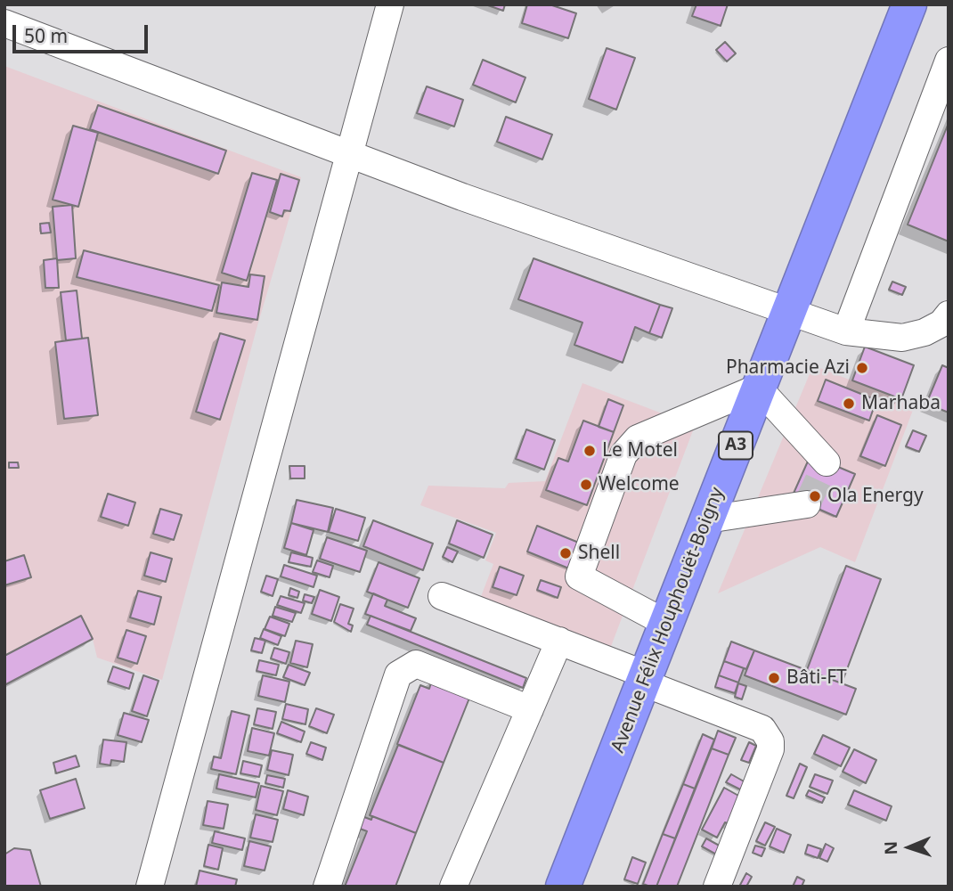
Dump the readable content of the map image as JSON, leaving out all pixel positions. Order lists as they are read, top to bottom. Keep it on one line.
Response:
{"streets":{"highway":["A3","Avenue Félix Houphouët-Boigny"]},"places":["Pharmacie Azi","Marhaba","Le Motel","Welcome","Ola Energy","Shell","Bâti-FT"],"scale_bar":"50 m","north":"left"}
